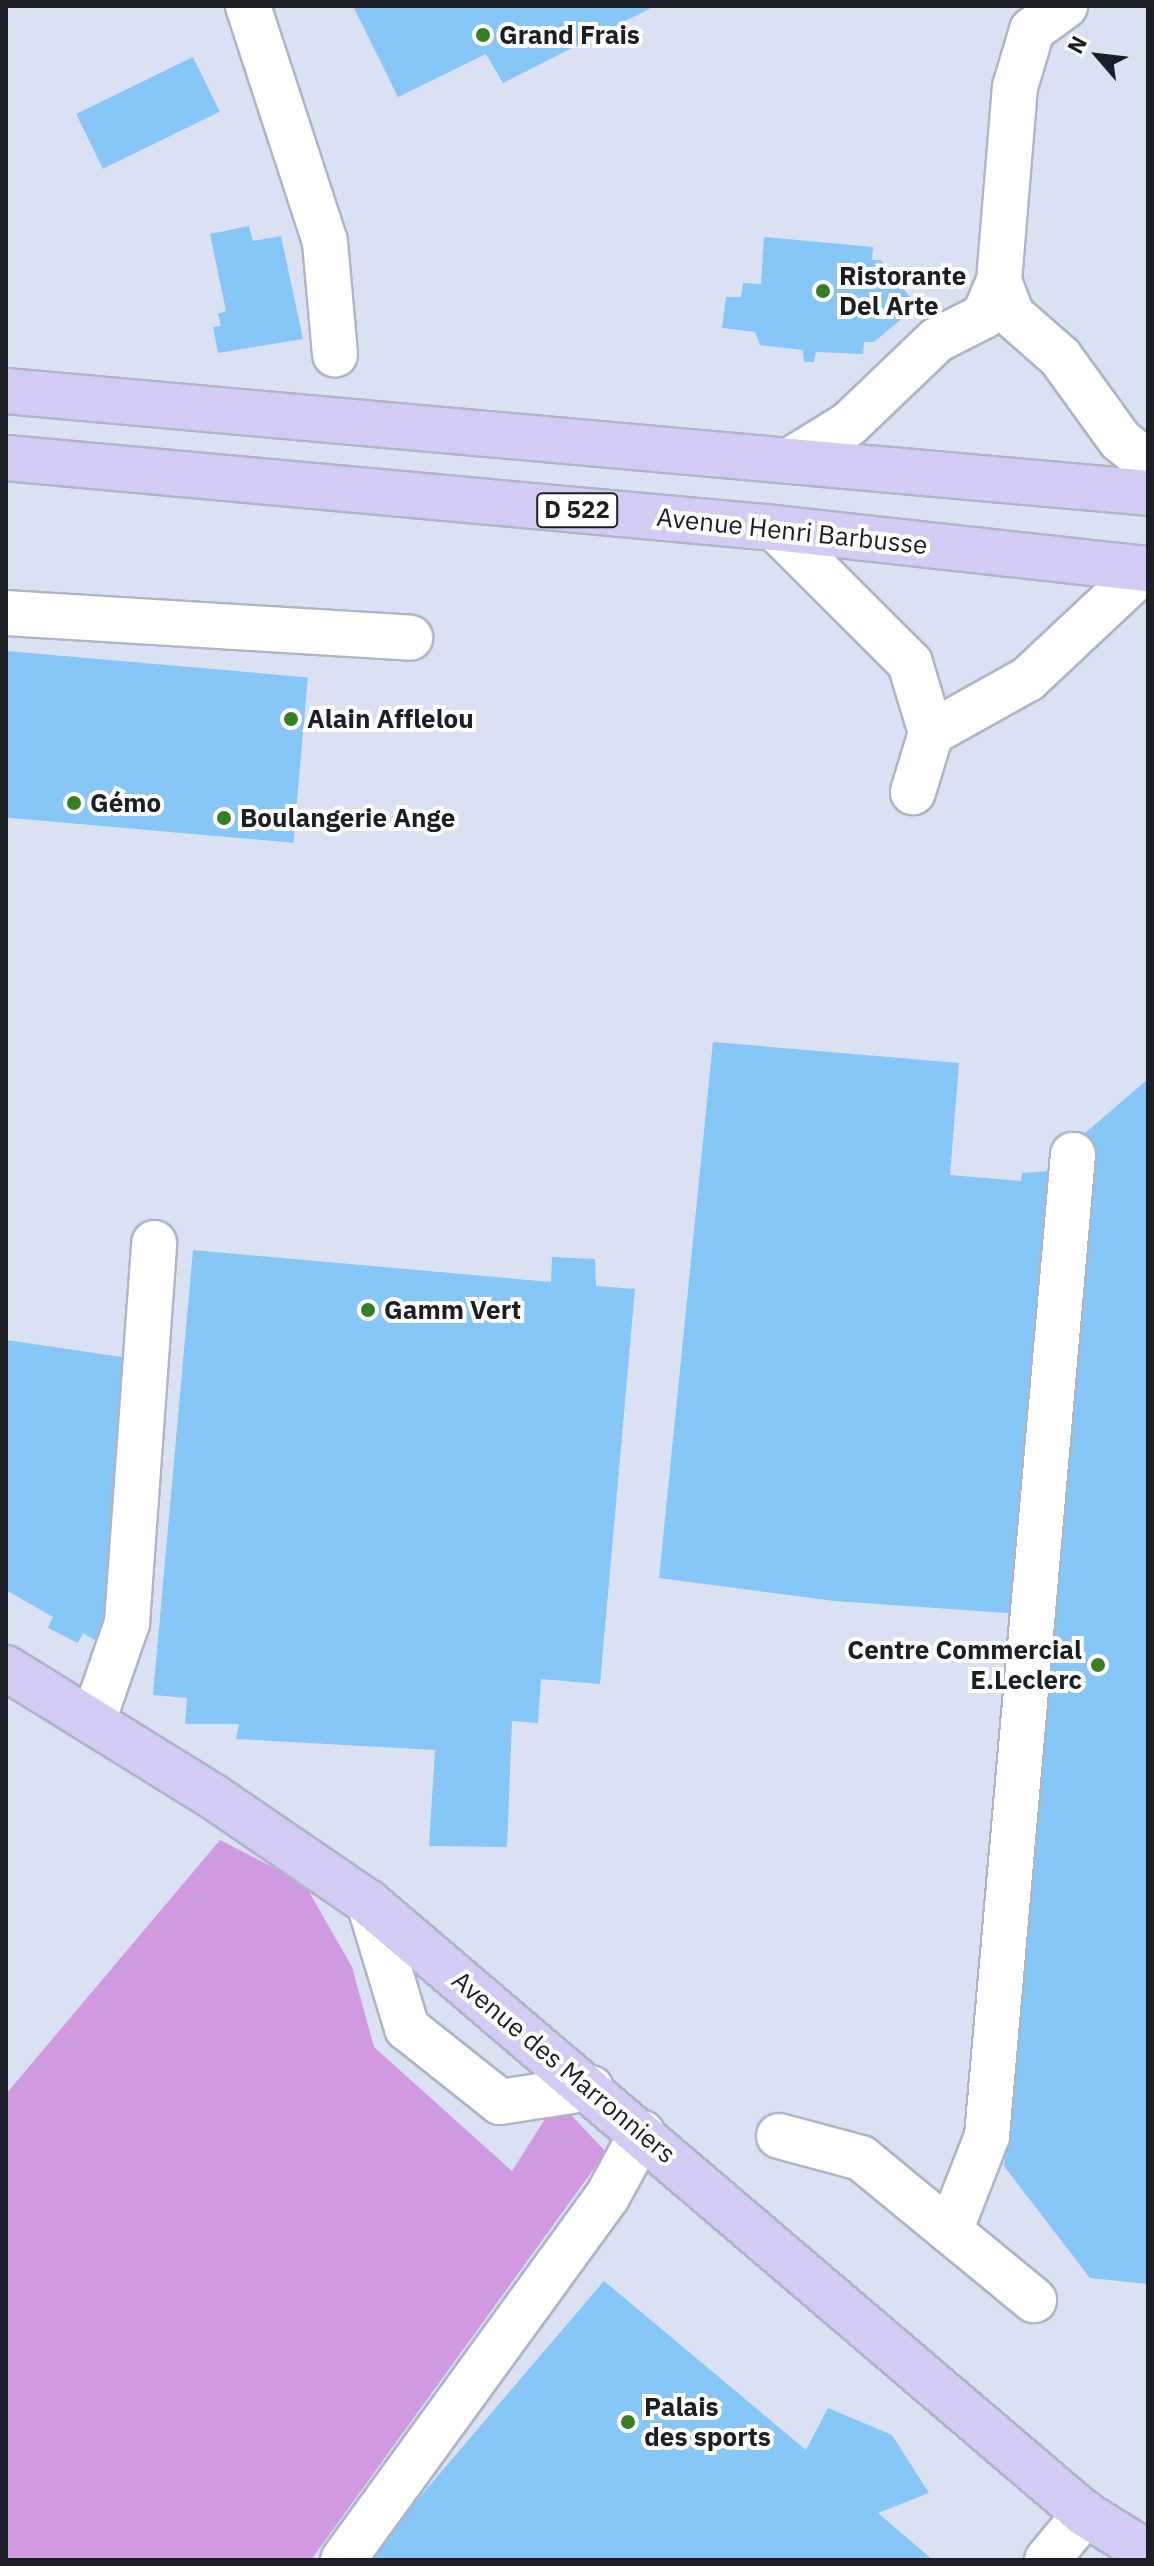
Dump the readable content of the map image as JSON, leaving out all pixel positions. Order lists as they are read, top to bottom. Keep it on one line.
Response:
{"streets":{"main road":["D 522","Avenue Henri Barbusse","Avenue des Marronniers"]},"places":["Grand Frais","Ristorante Del Arte","Alain Afflelou","Gémo","Boulangerie Ange","Gamm Vert","Centre Commercial E.Leclerc","Palais des sports"],"north":"top left"}
